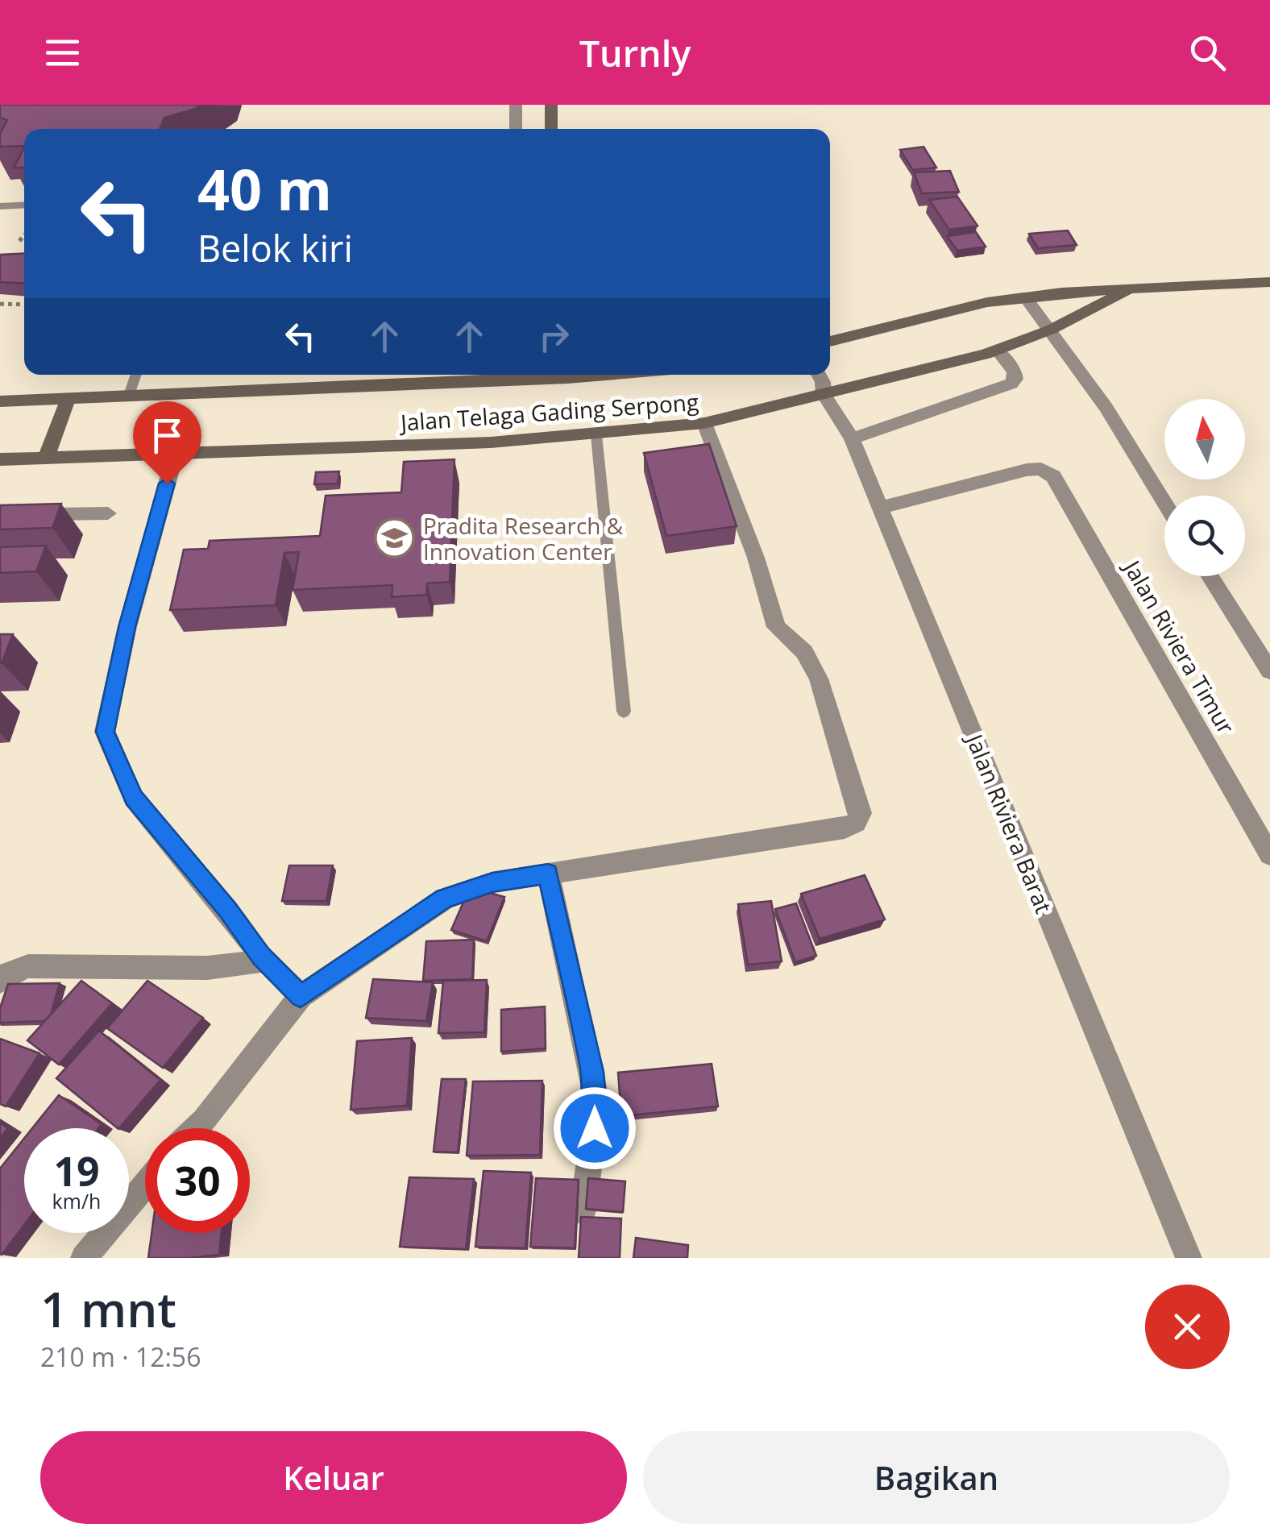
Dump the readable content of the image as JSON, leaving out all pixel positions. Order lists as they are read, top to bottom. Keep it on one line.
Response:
{"streets":{"main road":["Jalan Telaga Gading Serpong"],"street":["Jalan Riviera Timur","Jalan Riviera Barat"]},"crossings":[["Jalan Telaga Gading Serpong","Jalan Riviera Barat"],["Jalan Riviera Timur","Jalan Riviera Barat"]],"places":{"school or university":["Pradita Research & Innovation Center"]},"north":"top","page":{"header":"Turnly","turn":["40 m","Belok kiri"],"speed":"19 km/h","limit":"30","heading":["1 mnt","210 m · 12:56"],"buttons":["Keluar","Bagikan"]}}
